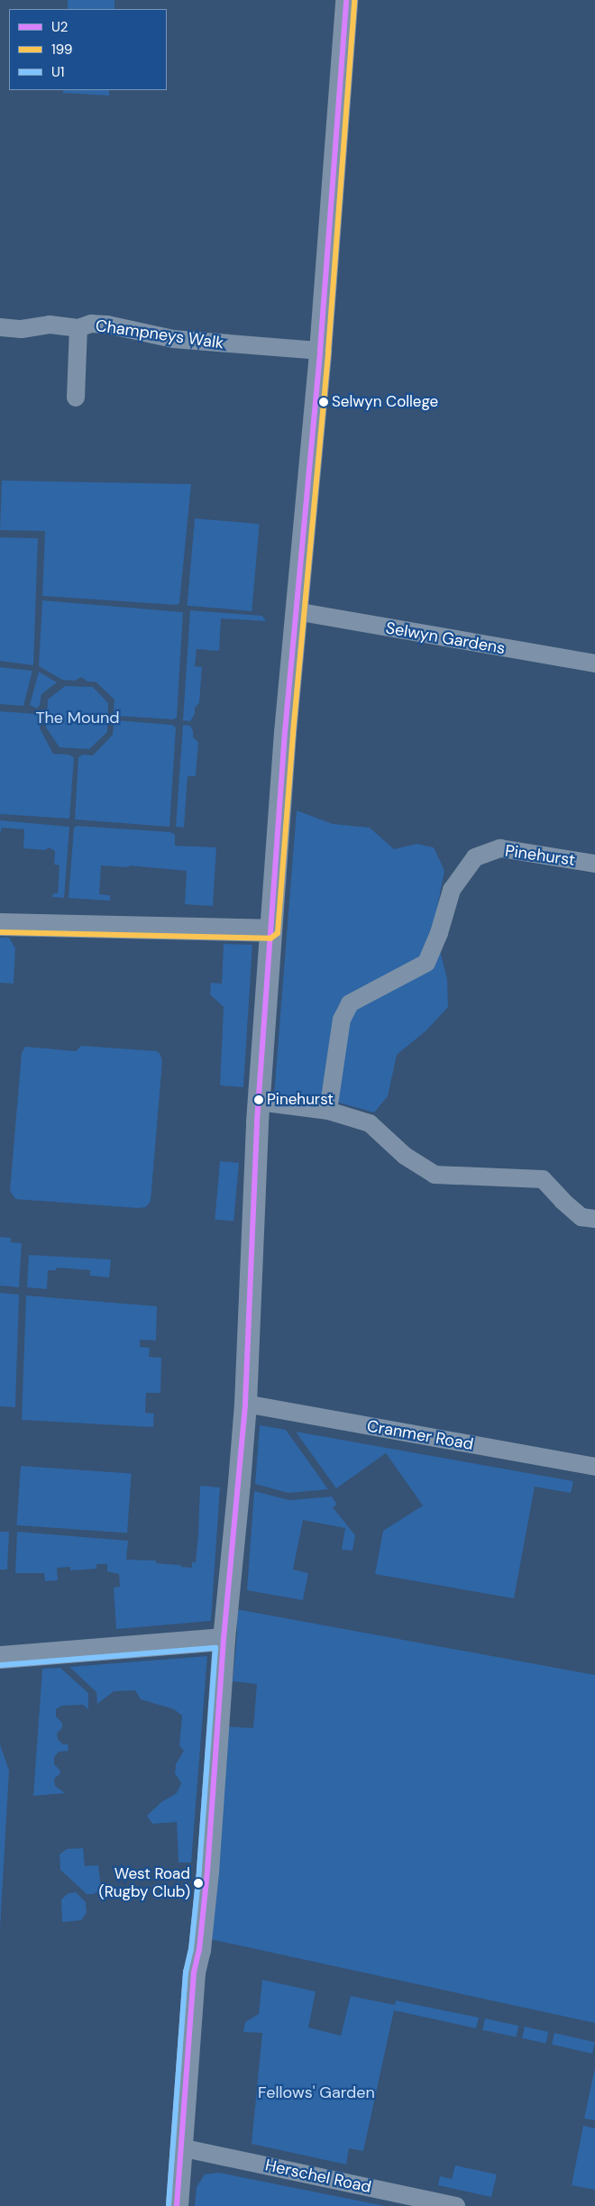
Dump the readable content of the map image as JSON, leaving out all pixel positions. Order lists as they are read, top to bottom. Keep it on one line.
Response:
{"streets":{"street":["Champneys Walk","Selwyn Gardens","Pinehurst","Cranmer Road","Herschel Road"]},"parks":["The Mound","Fellows' Garden"],"places":["Selwyn College","Pinehurst","West Road (Rugby Club)"],"lines":["transit line U2","transit line 199","transit line U1"],"legend":["U2","199","U1"]}
